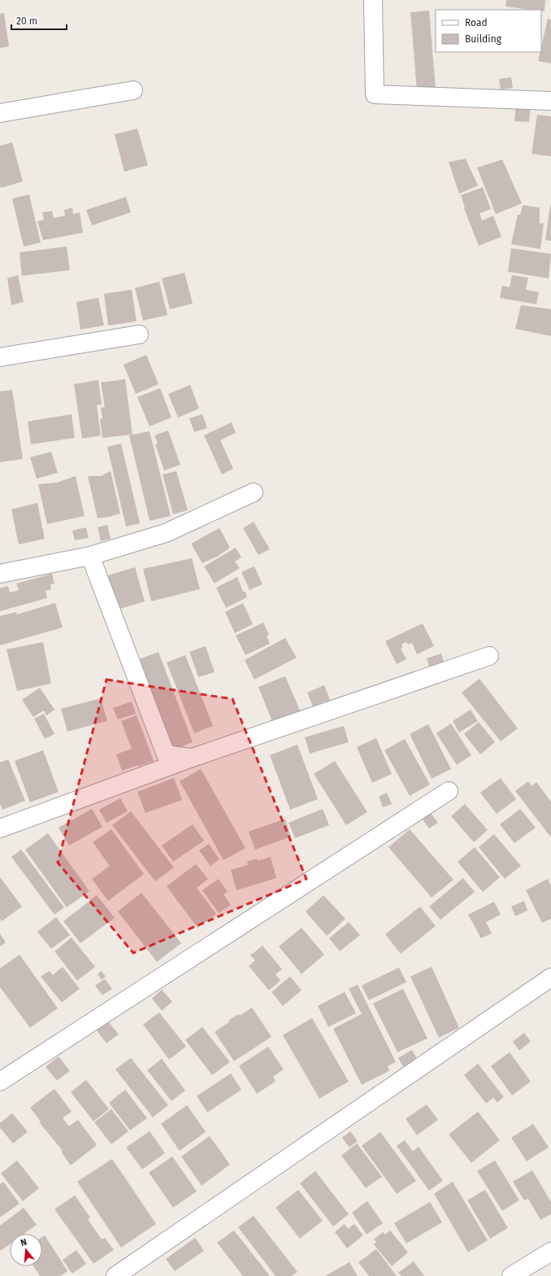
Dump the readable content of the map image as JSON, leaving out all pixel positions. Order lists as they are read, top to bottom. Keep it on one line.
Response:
{"legend":["Road","Building"],"scale_bar":"20 m","north":"top"}
